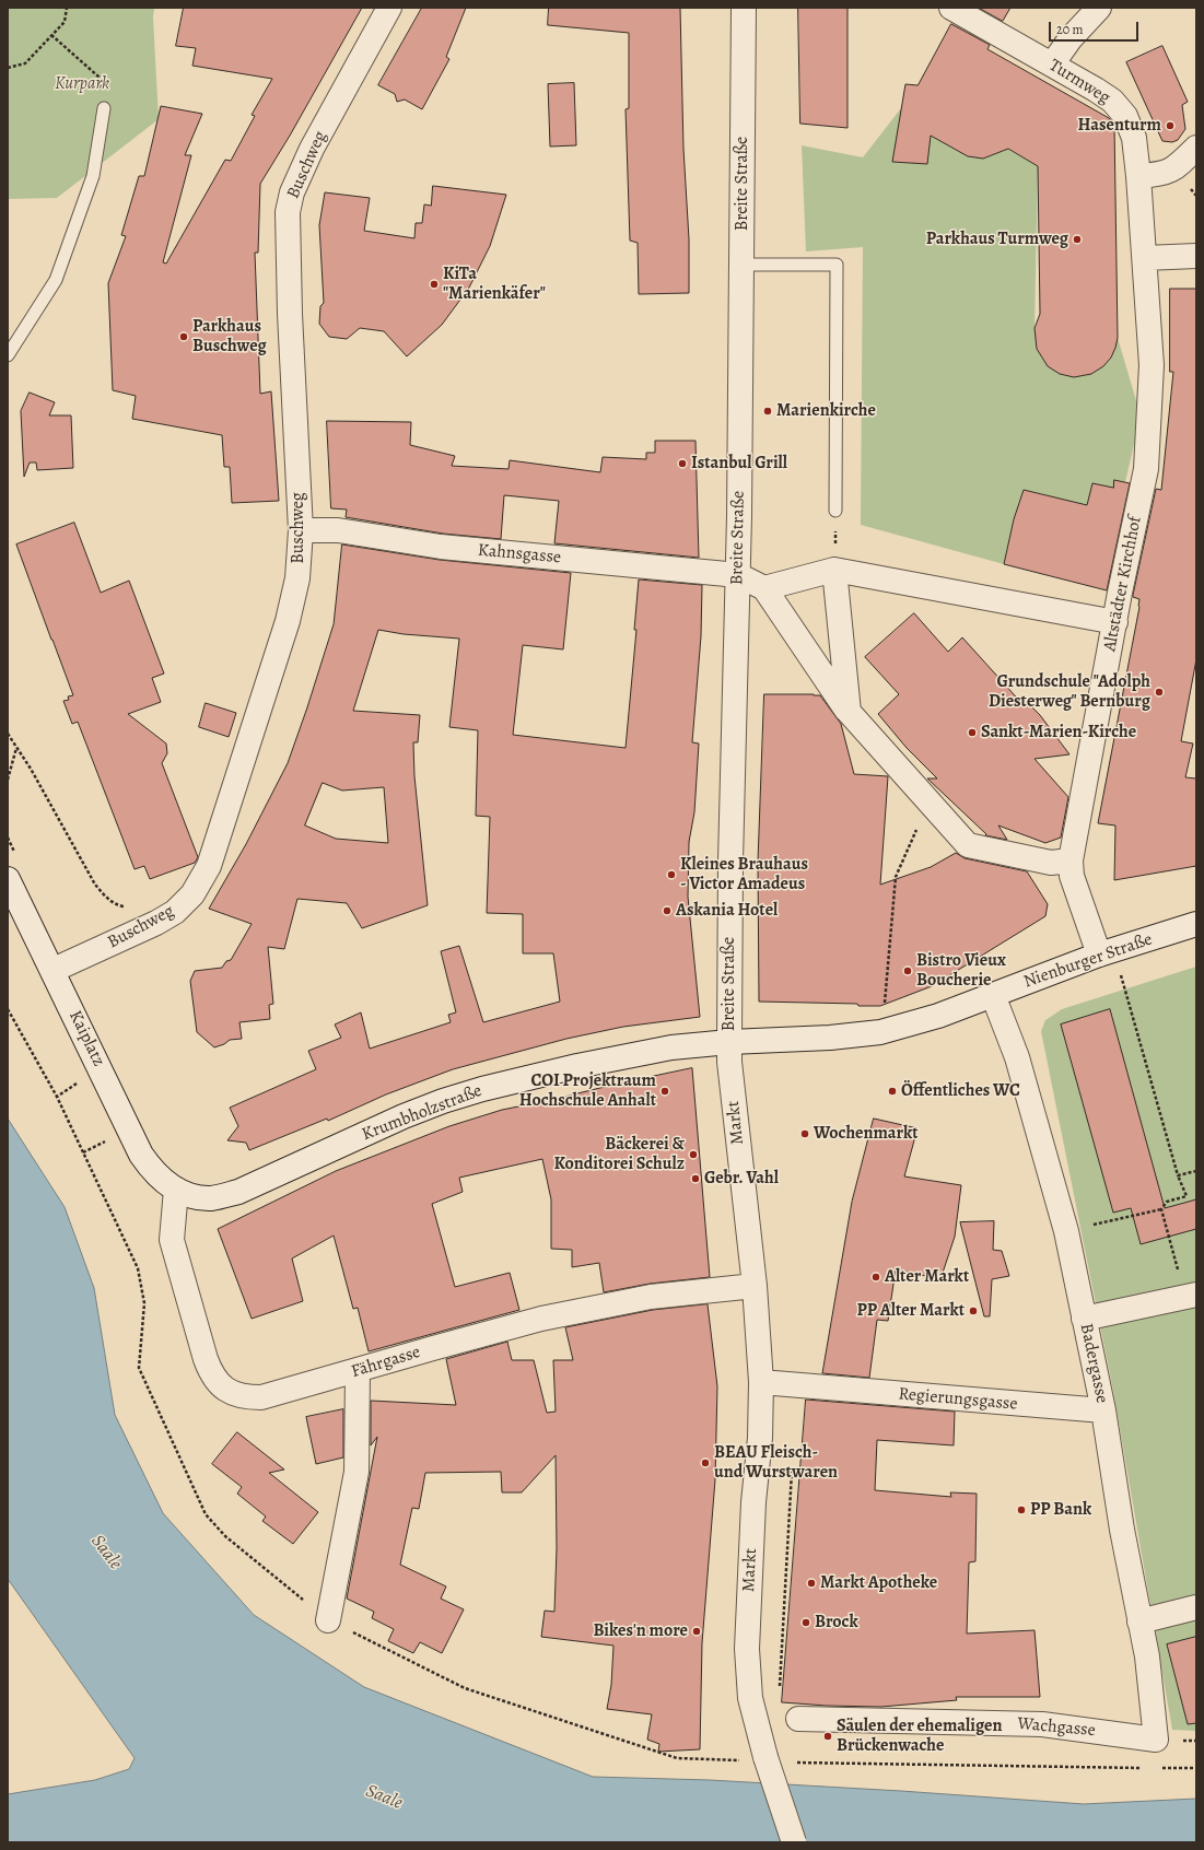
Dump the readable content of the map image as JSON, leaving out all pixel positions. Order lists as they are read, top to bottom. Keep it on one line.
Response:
{"streets":{"street":["Turmweg","Buschweg","Breite Straße","Kahnsgasse","Altstädter Kirchhof","Nienburger Straße","Kaiplatz","Krumbholzstraße","Markt","Fährgasse","Badergasse","Regierungsgasse","Wachgasse"]},"crossings":[["Turmweg","Altstädter Kirchhof"],["Buschweg","Kahnsgasse"],["Buschweg","Kaiplatz"],["Breite Straße","Kahnsgasse"],["Breite Straße","Krumbholzstraße"],["Breite Straße","Markt"],["Altstädter Kirchhof","Nienburger Straße"],["Nienburger Straße","Badergasse"],["Kaiplatz","Krumbholzstraße"],["Kaiplatz","Fährgasse"],["Krumbholzstraße","Markt"],["Krumbholzstraße","Fährgasse"],["Markt","Fährgasse"],["Markt","Regierungsgasse"],["Badergasse","Regierungsgasse"],["Badergasse","Wachgasse"]],"water":["Saale"],"parks":["Kurpark"],"places":["Hasenturm","Parkhaus Turmweg","KiTa \"Marienkäfer\"","Parkhaus Buschweg","Marienkirche","Istanbul Grill","Grundschule \"Adolph Diesterweg\" Bernburg","Sankt-Marien-Kirche","Kleines Brauhaus - Victor Amadeus","Askania Hotel","Bistro Vieux Boucherie","COI Projektraum Hochschule Anhalt","Öffentliches WC","Wochenmarkt","Bäckerei & Konditorei Schulz","Gebr. Vahl","Alter Markt","PP Alter Markt","BEAU Fleisch- und Wurstwaren","PP Bank","Markt Apotheke","Brock","Bikes'n more","Säulen der ehemaligen Brückenwache"],"scale_bar":"20 m"}
